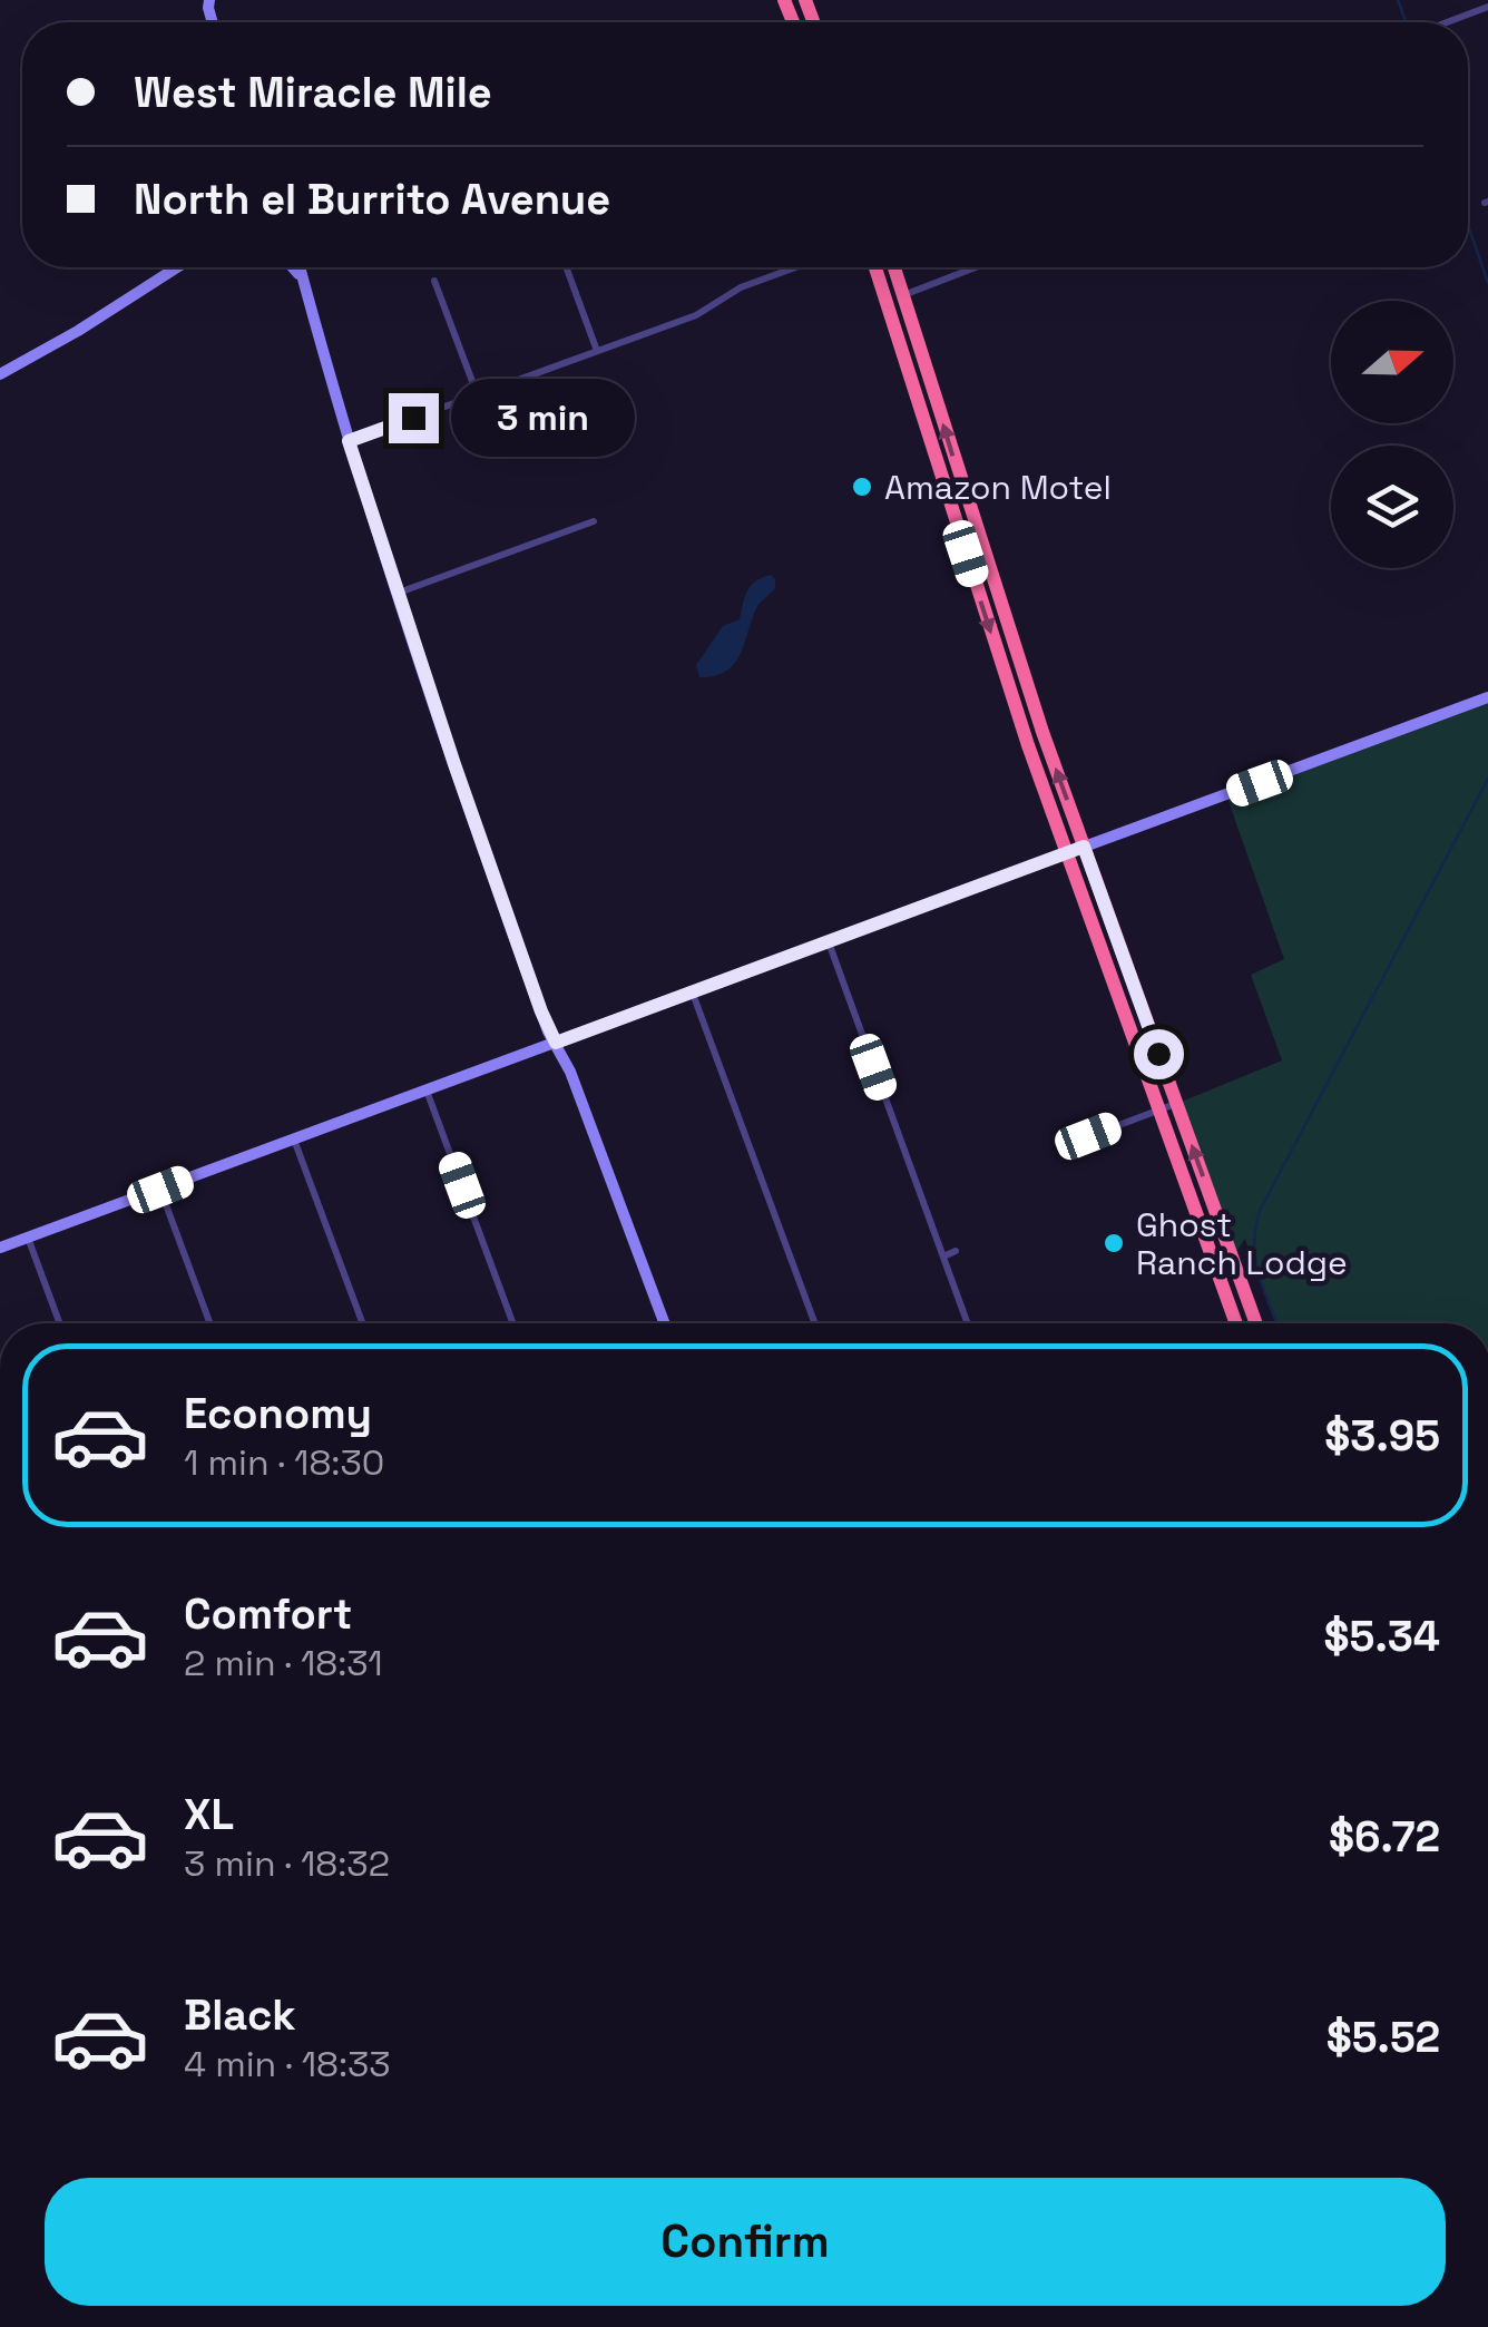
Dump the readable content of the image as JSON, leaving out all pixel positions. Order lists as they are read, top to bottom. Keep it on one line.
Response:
{"places":["Amazon Motel","Ghost Ranch Lodge"],"north":"right","page":{"banner":["West Miracle Mile","North el Burrito Avenue"],"bubble":"3 min","list":[{"name":"Economy","note":"1 min · 18:30","value":"$3.95"},{"name":"Comfort","note":"2 min · 18:31","value":"$5.34"},{"name":"XL","note":"3 min · 18:32","value":"$6.72"},{"name":"Black","note":"4 min · 18:33","value":"$5.52"}],"buttons":"Confirm"}}
